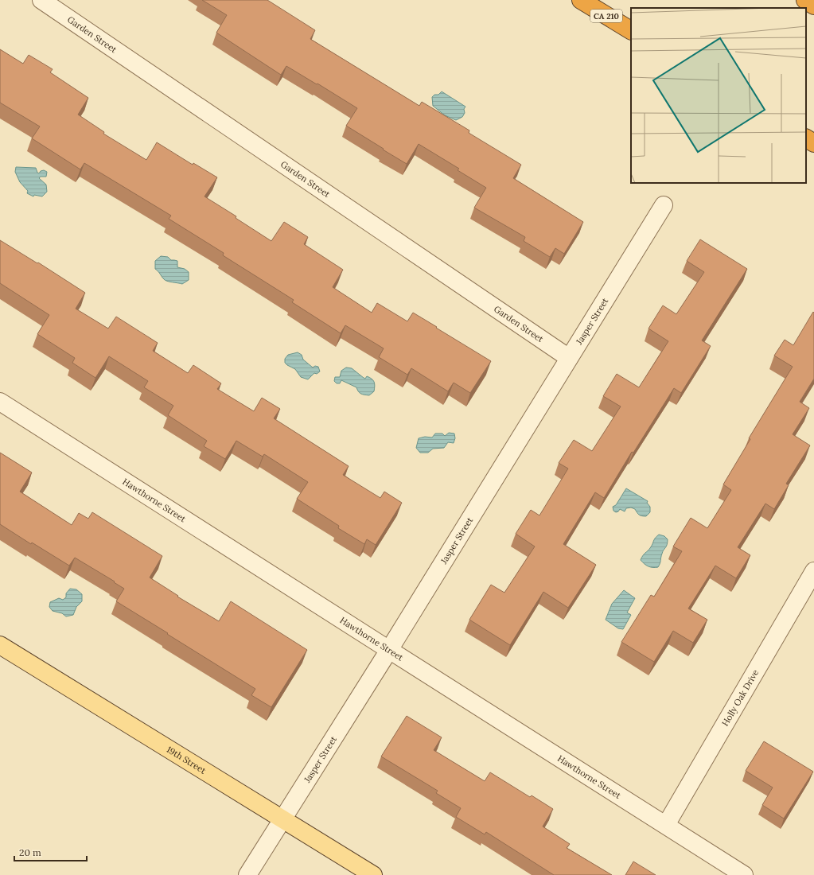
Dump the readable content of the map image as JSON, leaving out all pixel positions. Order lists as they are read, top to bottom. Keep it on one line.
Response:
{"streets":{"highway":["CA 210"],"main road":["19th Street"],"street":["Garden Street","Jasper Street","Hawthorne Street","Holly Oak Drive"]},"crossings":[["Garden Street","Jasper Street"],["Jasper Street","Hawthorne Street"],["Jasper Street","19th Street"],["Hawthorne Street","Holly Oak Drive"]],"scale_bar":"20 m"}
